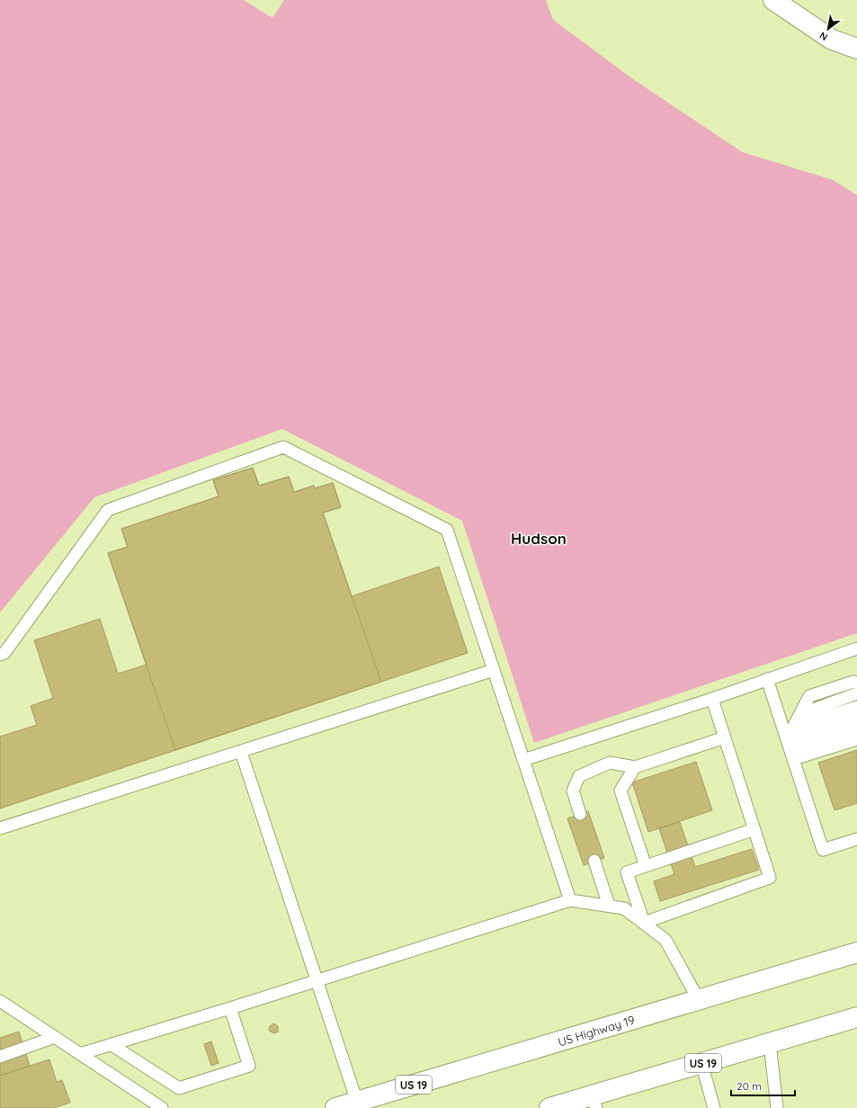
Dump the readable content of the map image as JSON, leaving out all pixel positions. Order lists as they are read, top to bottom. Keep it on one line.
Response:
{"streets":{"main road":["US Highway 19","US 19"]},"districts":["Hudson"],"scale_bar":"20 m","north":"bottom left"}
